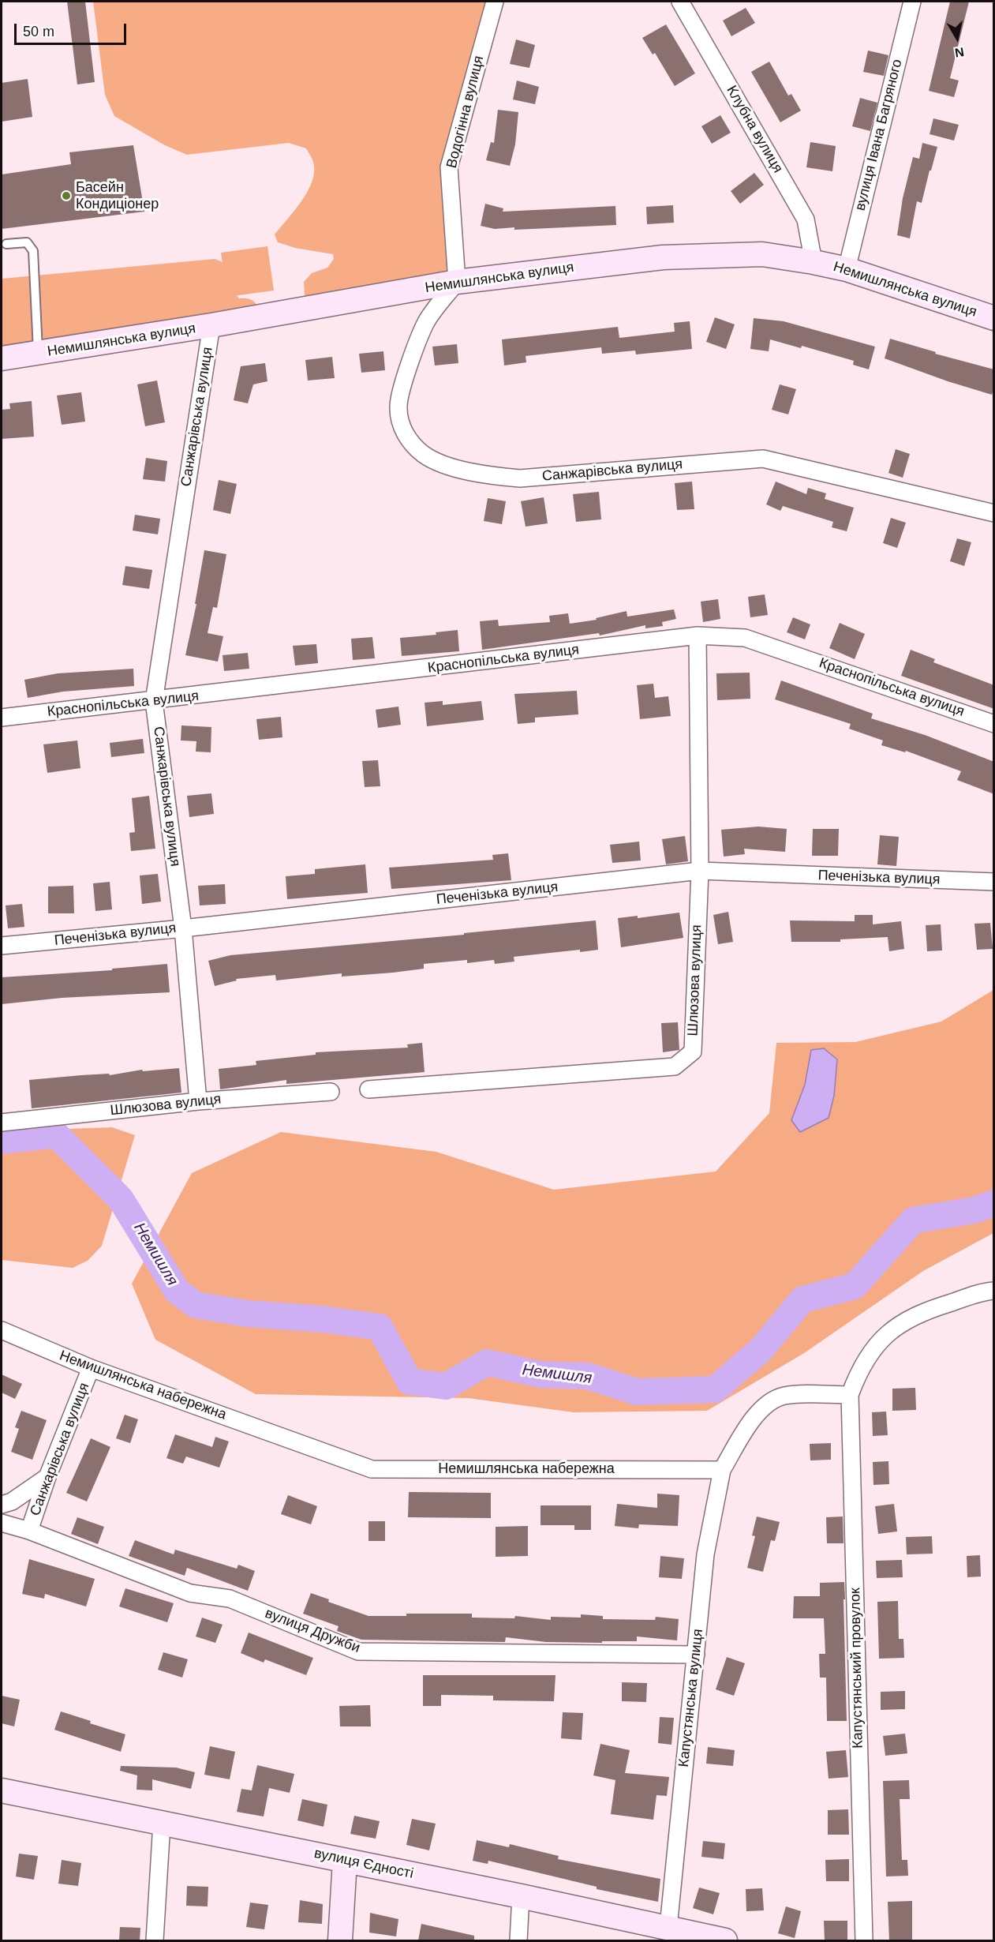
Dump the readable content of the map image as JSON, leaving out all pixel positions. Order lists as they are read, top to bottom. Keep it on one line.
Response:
{"streets":{"street":["Водогінна вулиця","Клубна вулиця","вулиця Івана Багряного","Немишлянська вулиця","Санжарівська вулиця","Краснопільська вулиця","Печенізька вулиця","Шлюзова вулиця","Немишлянська набережна","вулиця Дружби","Капустянський провулок","Капустянська вулиця","вулиця Єдності"]},"crossings":[["Водогінна вулиця","Немишлянська вулиця"],["Водогінна вулиця","Санжарівська вулиця"],["Клубна вулиця","Немишлянська вулиця"],["вулиця Івана Багряного","Немишлянська вулиця"],["Немишлянська вулиця","Санжарівська вулиця"],["Санжарівська вулиця","Краснопільська вулиця"],["Санжарівська вулиця","Печенізька вулиця"],["Санжарівська вулиця","Шлюзова вулиця"],["Санжарівська вулиця","Немишлянська набережна"],["Санжарівська вулиця","вулиця Дружби"],["Краснопільська вулиця","Шлюзова вулиця"],["Печенізька вулиця","Шлюзова вулиця"],["Немишлянська набережна","Капустянська вулиця"],["вулиця Дружби","Капустянська вулиця"],["Капустянська вулиця","вулиця Єдності"]],"water":["Немишля"],"places":["Басейн Кондиціонер"],"scale_bar":"50 m","north":"bottom"}
